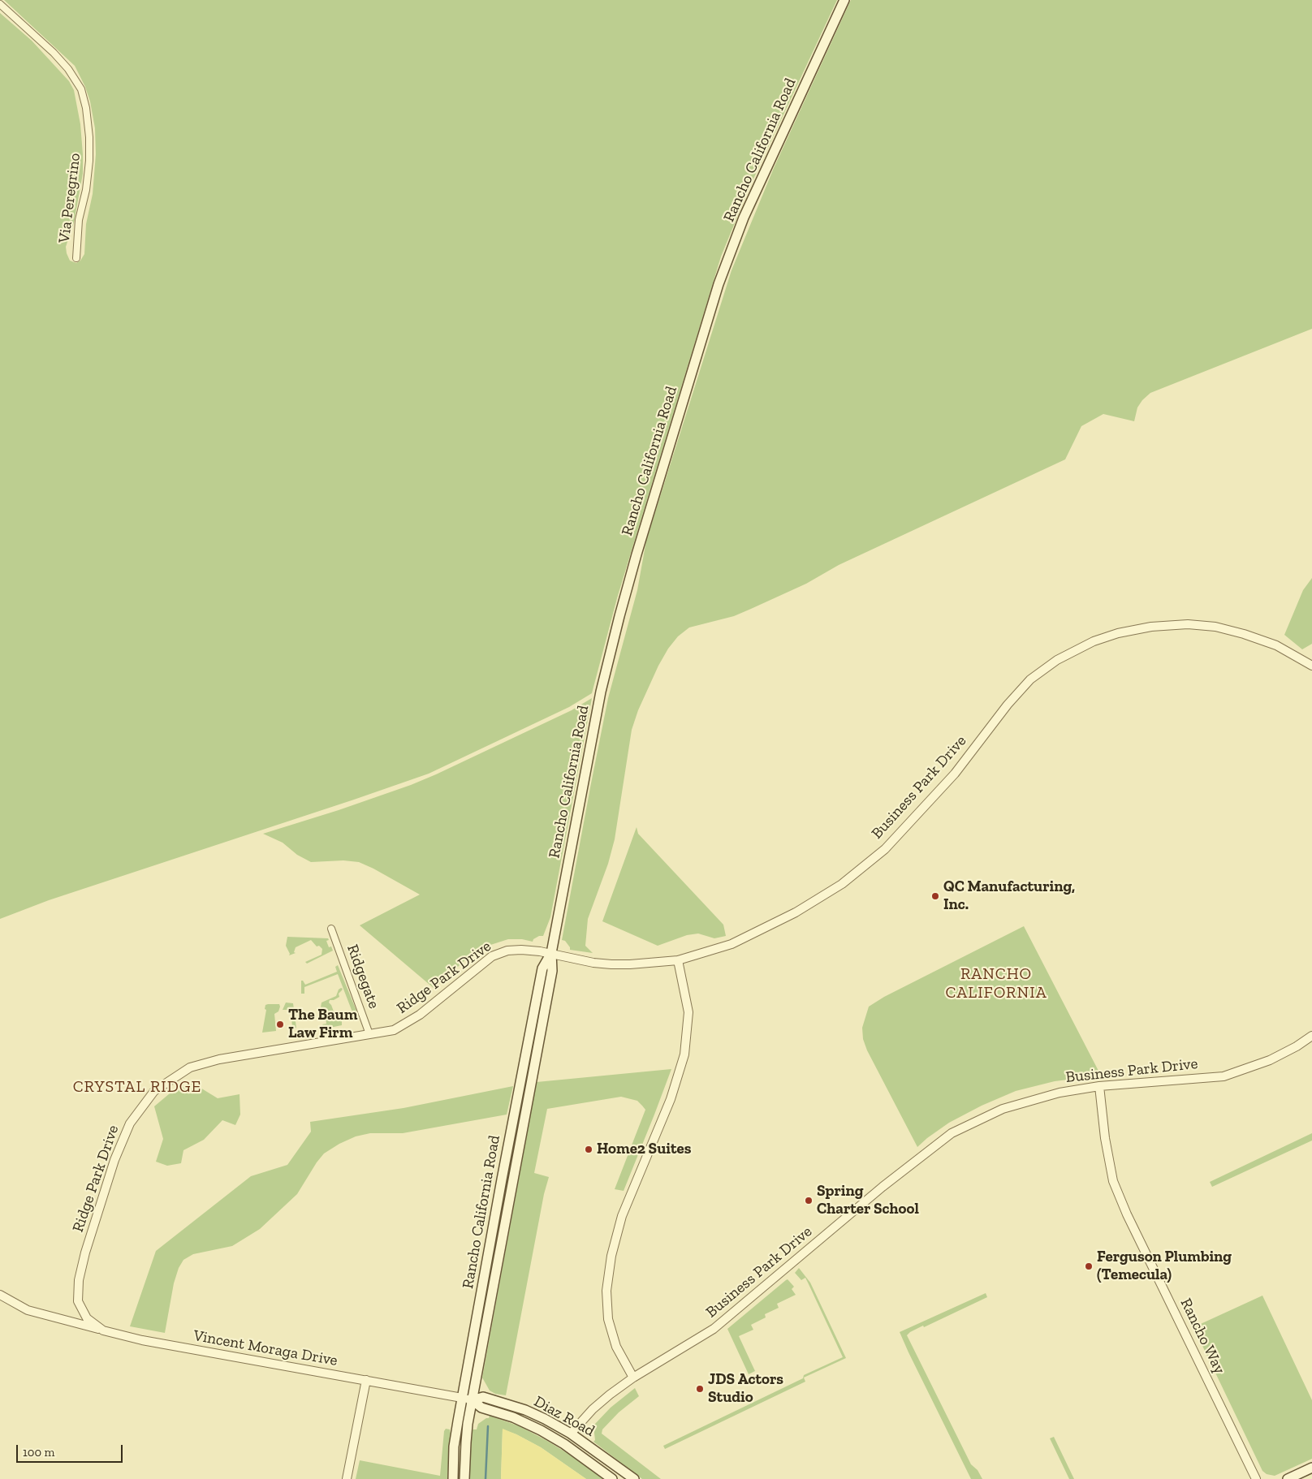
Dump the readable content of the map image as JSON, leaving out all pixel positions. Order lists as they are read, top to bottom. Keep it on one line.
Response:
{"streets":{"main road":["Rancho California Road","Diaz Road"],"street":["Via Peregrino","Business Park Drive","Ridgegate","Ridge Park Drive","Rancho Way","Vincent Moraga Drive"]},"crossings":[["Rancho California Road","Business Park Drive"],["Rancho California Road","Ridge Park Drive"],["Rancho California Road","Vincent Moraga Drive"],["Rancho California Road","Diaz Road"],["Business Park Drive","Ridge Park Drive"],["Business Park Drive","Rancho Way"],["Business Park Drive","Diaz Road"],["Ridgegate","Ridge Park Drive"],["Ridge Park Drive","Vincent Moraga Drive"],["Vincent Moraga Drive","Diaz Road"]],"districts":["RANCHO CALIFORNIA","CRYSTAL RIDGE"],"places":["QC Manufacturing, Inc.","The Baum Law Firm","Home2 Suites","Spring Charter School","Ferguson Plumbing (Temecula)","JDS Actors Studio"],"scale_bar":"100 m"}
